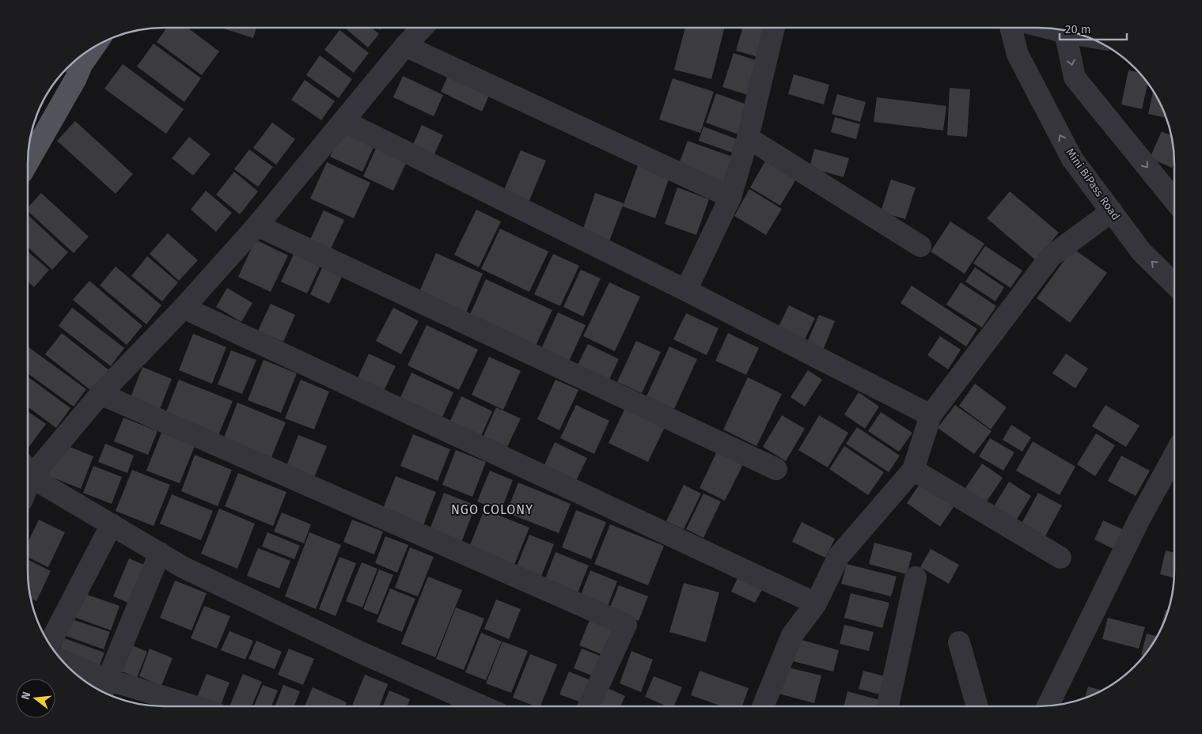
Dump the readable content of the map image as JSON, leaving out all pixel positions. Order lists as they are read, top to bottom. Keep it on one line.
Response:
{"streets":{"street":["Mini BiPass Road"]},"districts":["NGO COLONY"],"scale_bar":"20 m","north":"left"}
